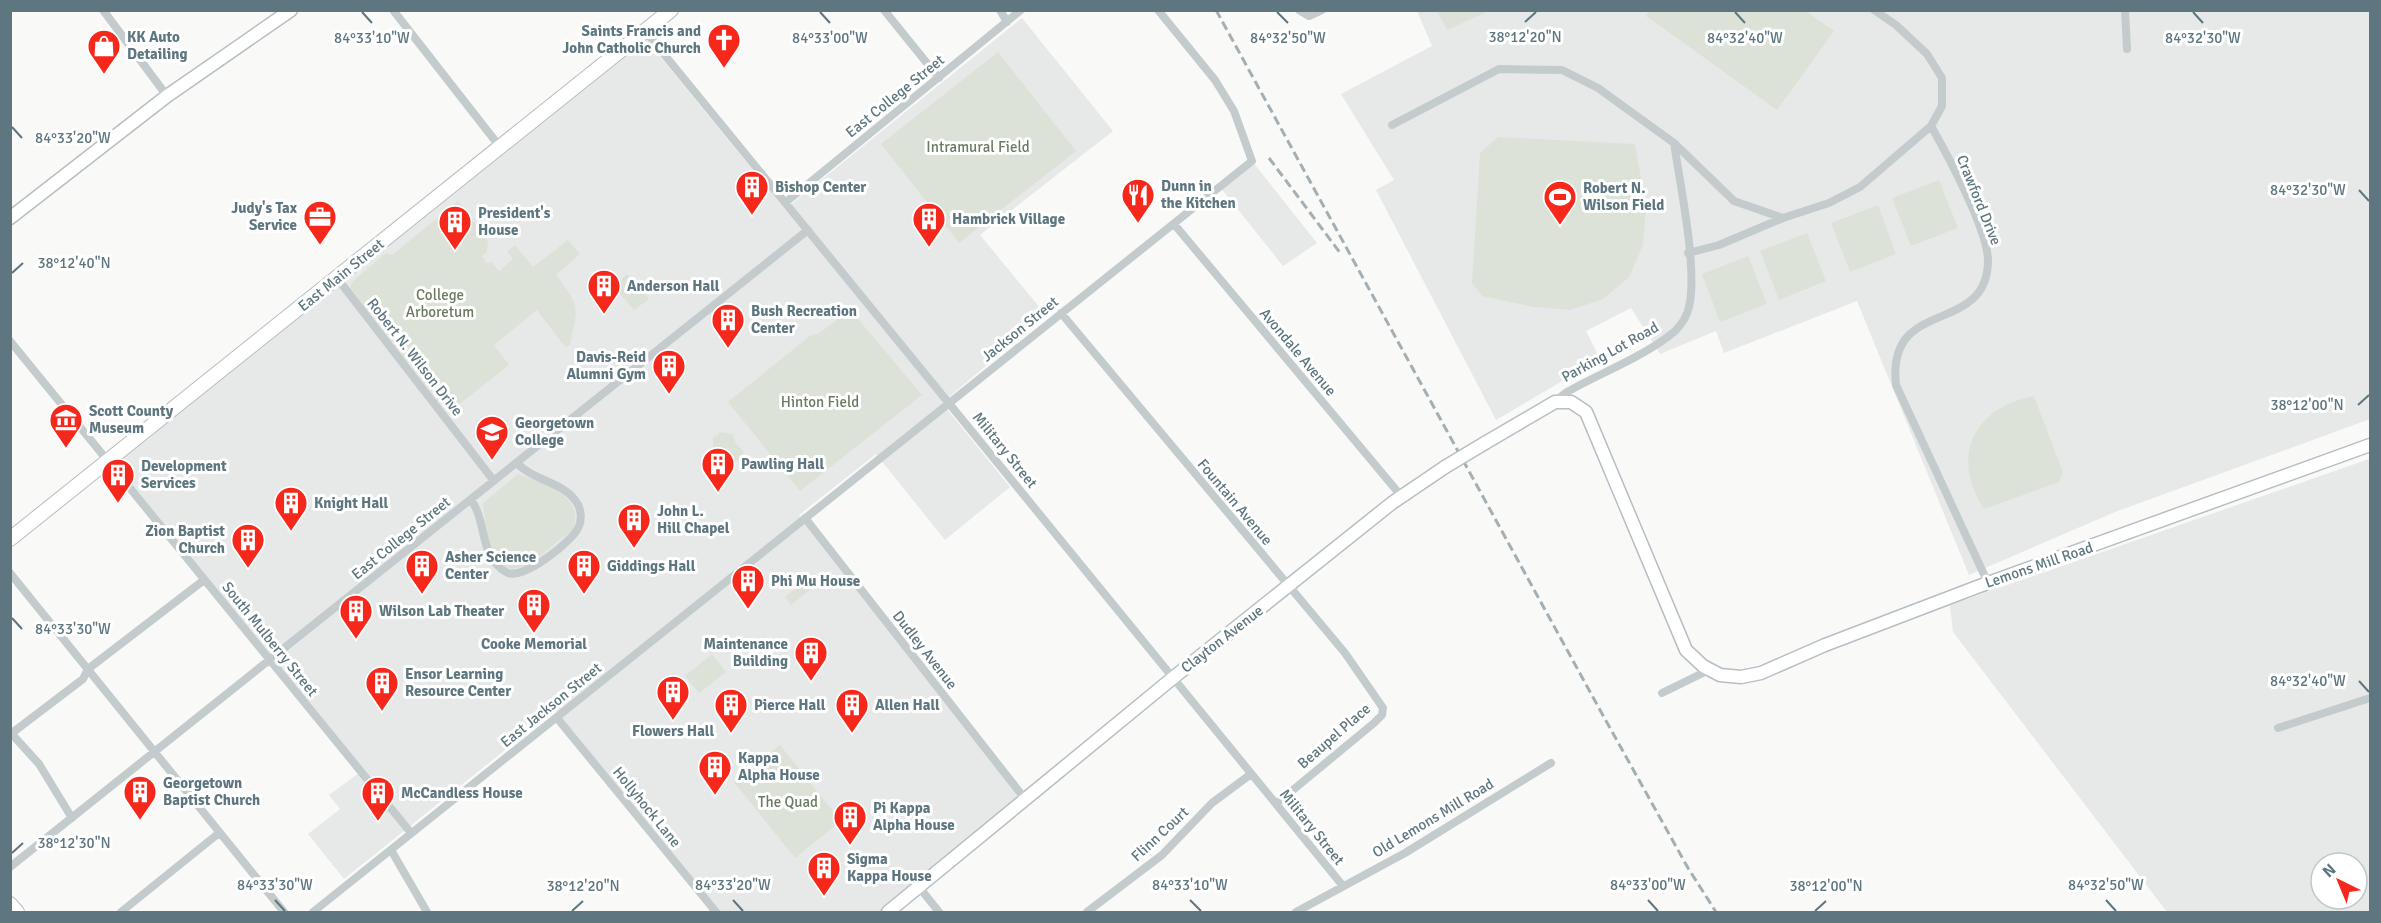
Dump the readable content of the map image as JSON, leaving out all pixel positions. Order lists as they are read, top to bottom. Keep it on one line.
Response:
{"streets":{"main road":["East Main Street"],"street":["East College Street","Crawford Drive","Jackson Street","Avondale Avenue","Parking Lot Road","Robert N. Wilson Drive","Military Street","Fountain Avenue","Lemons Mill Road","South Mulberry Street","Clayton Avenue","Dudley Avenue","East Jackson Street","Beaupel Place","Hollyhock Lane","Old Lemons Mill Road","Flinn Court"]},"crossings":[["East College Street","Robert N. Wilson Drive"],["East College Street","Military Street"],["East College Street","South Mulberry Street"],["Crawford Drive","Lemons Mill Road"],["East Main Street","Robert N. Wilson Drive"],["East Main Street","Military Street"],["East Main Street","South Mulberry Street"],["Jackson Street","Avondale Avenue"],["Jackson Street","Military Street"],["Jackson Street","Fountain Avenue"],["Jackson Street","Dudley Avenue"],["Jackson Street","East Jackson Street"],["Avondale Avenue","Clayton Avenue"],["Parking Lot Road","Clayton Avenue"],["Military Street","Clayton Avenue"],["Military Street","Beaupel Place"],["Military Street","Old Lemons Mill Road"],["Military Street","Flinn Court"],["Fountain Avenue","Clayton Avenue"],["Fountain Avenue","Beaupel Place"],["South Mulberry Street","East Jackson Street"],["Clayton Avenue","Dudley Avenue"],["Dudley Avenue","East Jackson Street"],["East Jackson Street","Hollyhock Lane"]],"parks":["Intramural Field","College Arboretum","Hinton Field","The Quad"],"places":{"church":["Saints Francis and John Catholic Church"],"shop":["KK Auto Detailing"],"building":["Bishop Center","Hambrick Village","President's House","Anderson Hall","Bush Recreation Center","Davis-Reid Alumni Gym","Pawling Hall","Development Services","Knight Hall","John L. Hill Chapel","Zion Baptist Church","Asher Science Center","Giddings Hall","Phi Mu House","Cooke Memorial","Wilson Lab Theater","Maintenance Building","Ensor Learning Resource Center","Flowers Hall","Pierce Hall","Allen Hall","Kappa Alpha House","Georgetown Baptist Church","McCandless House","Pi Kappa Alpha House","Sigma Kappa House"],"restaurant":["Dunn in the Kitchen"],"sports":["Robert N. Wilson Field"],"office":["Judy's Tax Service"],"museum":["Scott County Museum"],"school or university":["Georgetown College"]},"north":"top left","coordinates":["38°12'20\"N","84°33'10\"W","84°33'00\"W","84°32'40\"W","84°32'50\"W","84°32'30\"W","84°33'20\"W","38°12'40\"N","38°12'00\"N","84°33'30\"W","38°12'30\"N"]}
